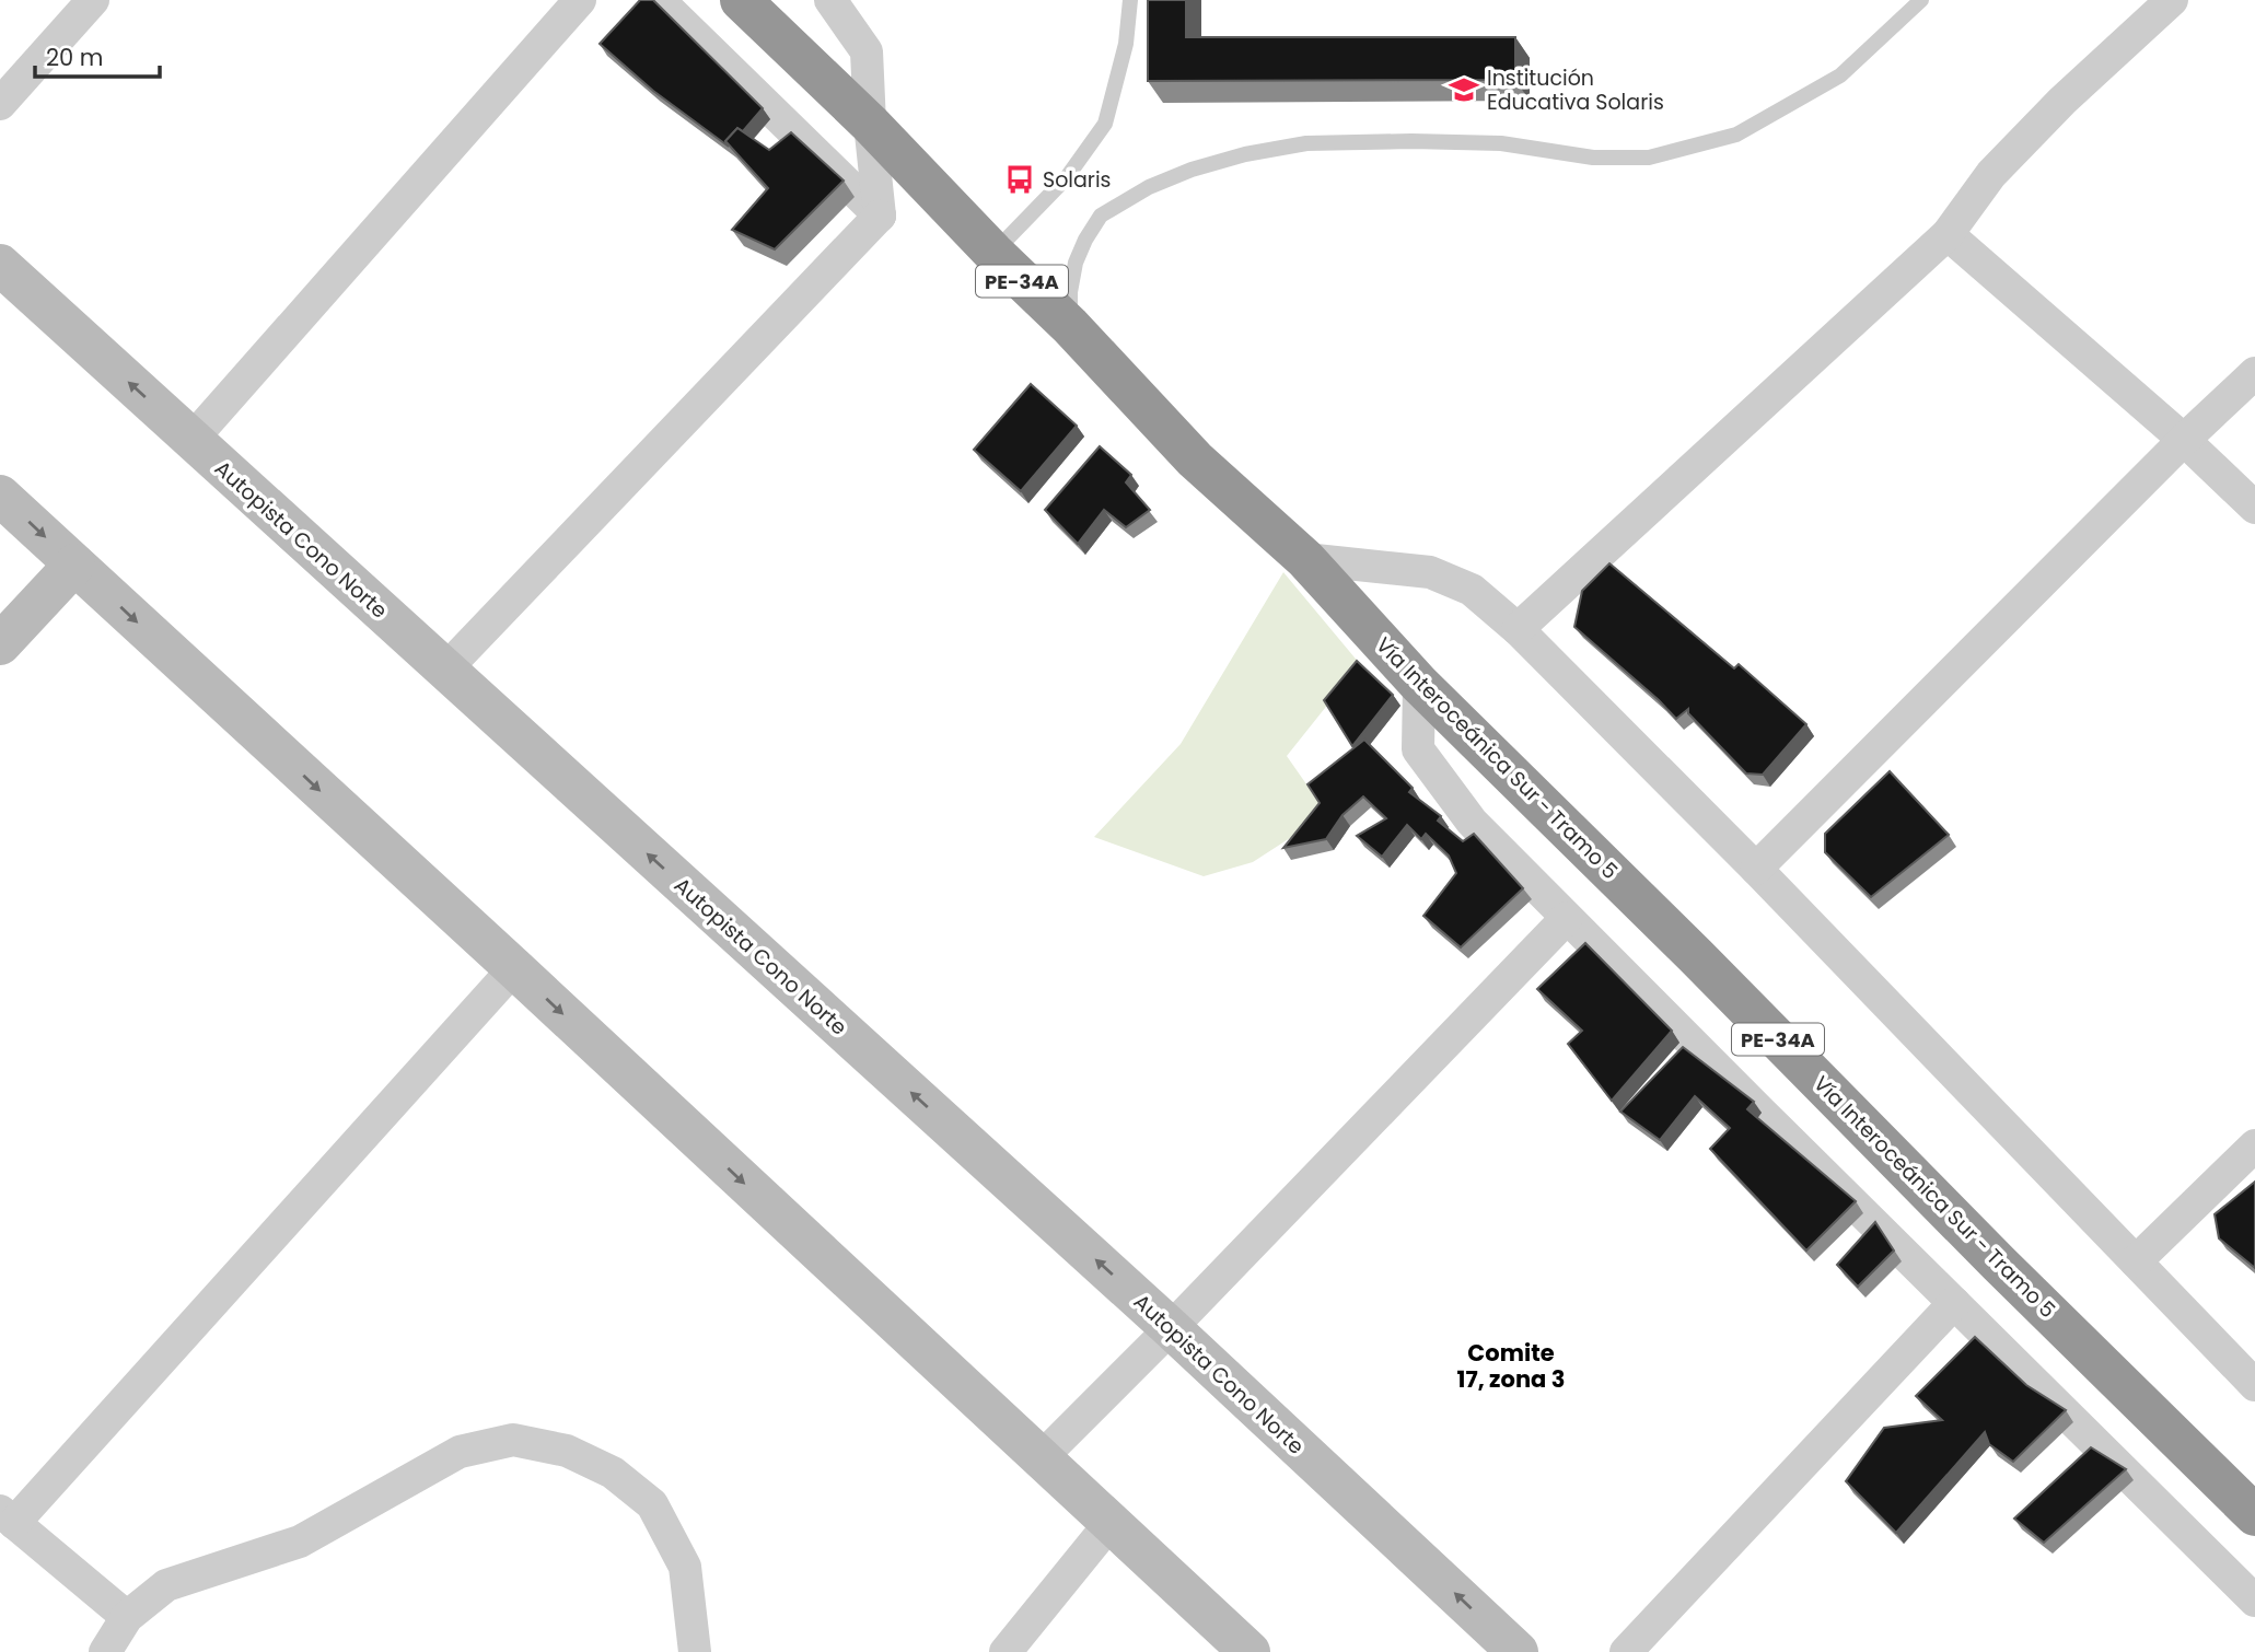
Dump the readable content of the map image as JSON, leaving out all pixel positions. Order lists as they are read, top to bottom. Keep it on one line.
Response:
{"streets":{"highway":["PE-34A","Vía Interoceánica Sur - Tramo 5"],"main road":["Autopista Cono Norte"]},"districts":["Comite 17, zona 3"],"places":{"school or university":["Institución Educativa Solaris"],"bus stop":["Solaris"]},"scale_bar":"20 m"}
